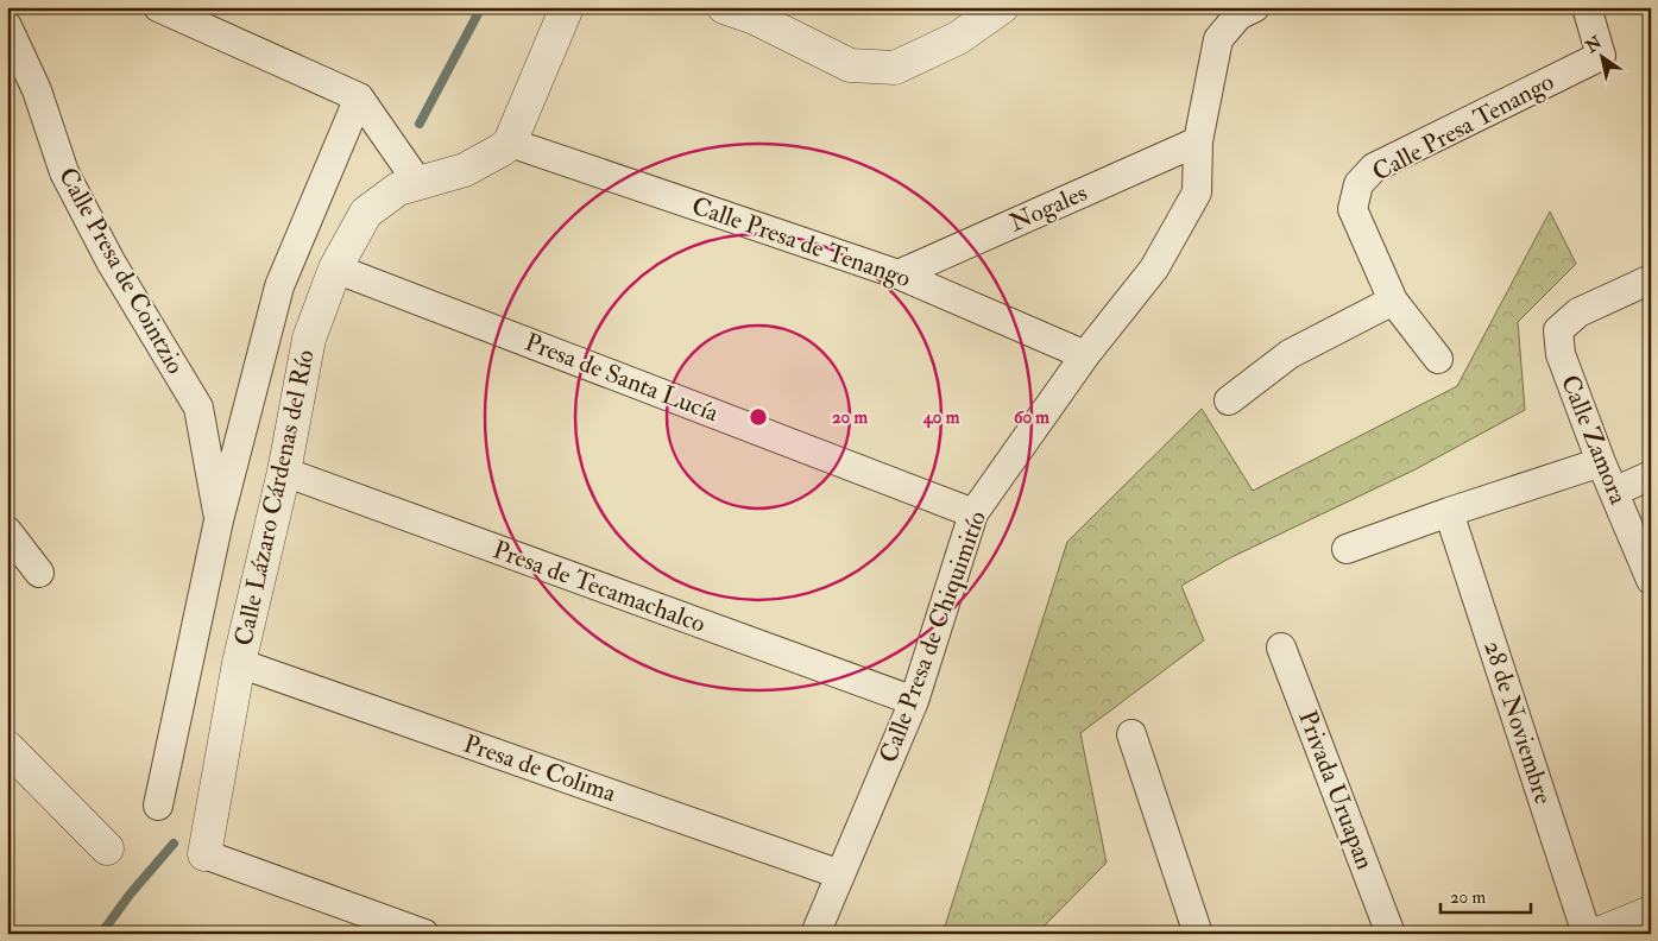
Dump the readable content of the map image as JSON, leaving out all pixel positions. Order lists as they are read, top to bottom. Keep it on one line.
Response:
{"streets":{"street":["Calle Presa Tenango","Nogales","Calle Presa de Tenango","Calle Presa de Cointzio","Presa de Santa Lucía","Calle Zamora","Calle Lázaro Cárdenas del Río","Presa de Tecamachalco","Calle Presa de Chiquimitío","28 de Noviembre","Presa de Colima","Privada Uruapan"]},"crossings":[["Nogales","Calle Presa de Tenango"],["Nogales","Calle Presa de Chiquimitío"],["Calle Presa de Tenango","Calle Lázaro Cárdenas del Río"],["Calle Presa de Tenango","Calle Presa de Chiquimitío"],["Presa de Santa Lucía","Calle Lázaro Cárdenas del Río"],["Presa de Santa Lucía","Calle Presa de Chiquimitío"],["Calle Lázaro Cárdenas del Río","Presa de Tecamachalco"],["Calle Lázaro Cárdenas del Río","Presa de Colima"],["Presa de Tecamachalco","Calle Presa de Chiquimitío"],["Calle Presa de Chiquimitío","Presa de Colima"]],"scale_bar":"20 m","north":"top left","rings":["20 m","40 m","60 m"]}
